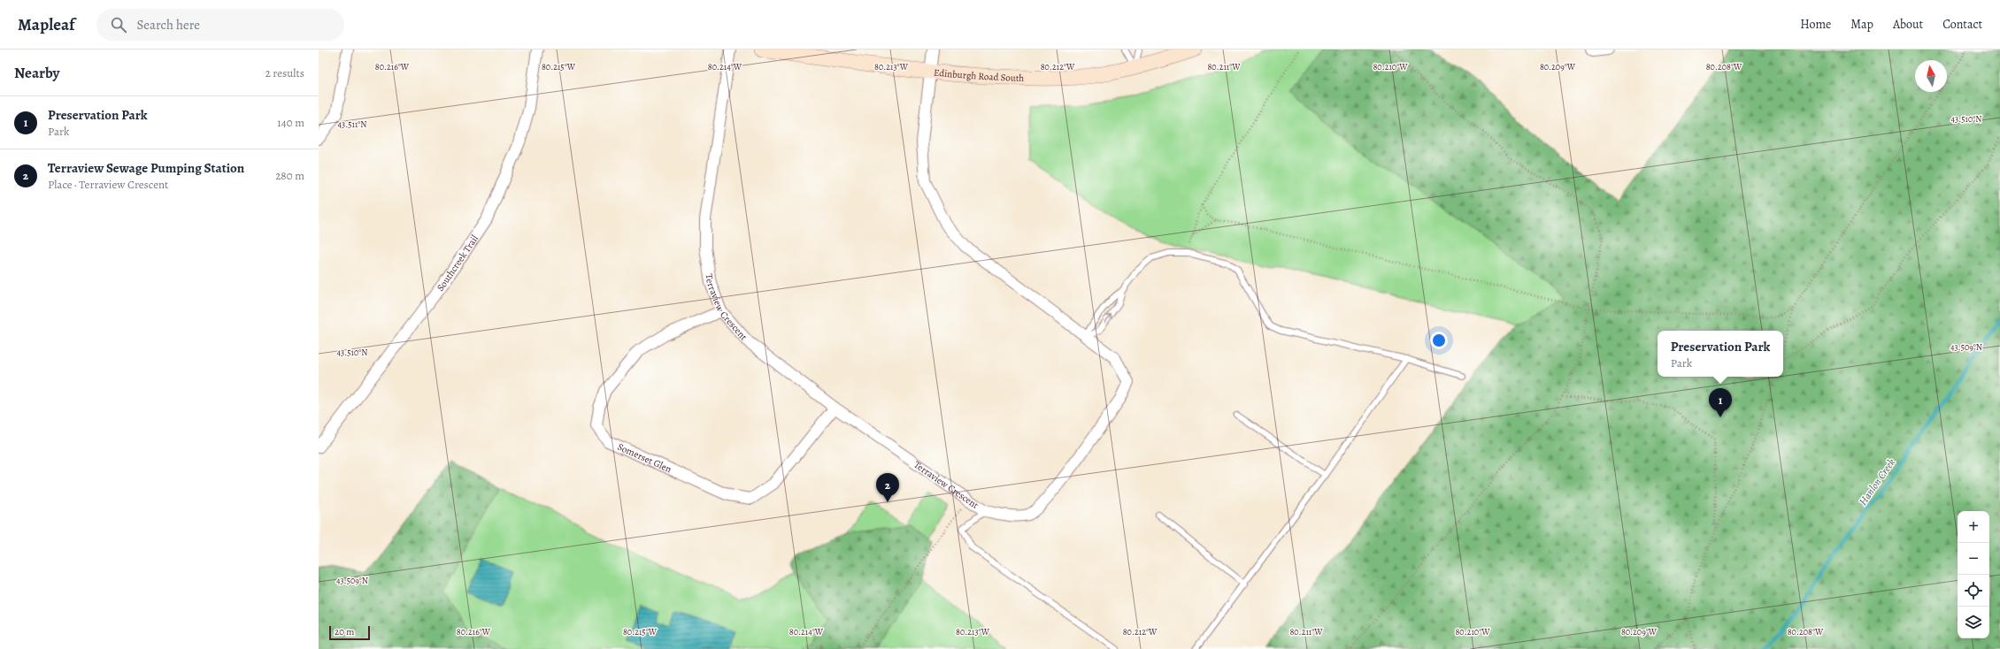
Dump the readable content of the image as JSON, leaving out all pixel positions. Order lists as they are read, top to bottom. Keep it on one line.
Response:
{"streets":{"main road":["Edinburgh Road South"],"street":["Southcreek Trail","Terraview Crescent","Somerset Glen"]},"crossings":[["Edinburgh Road South","Terraview Crescent"],["Terraview Crescent","Somerset Glen"]],"water":["Hanlon Creek"],"scale_bar":"20 m","north":"top","page":{"header":"Mapleaf","search":"Search here","nav":["Home","Map","About","Contact"],"heading":["Nearby","2 results"],"list":[{"mark":"1","name":"Preservation Park","note":"Park","value":"140 m"},{"mark":"2","name":"Terraview Sewage Pumping Station","note":"Place · Terraview Crescent","value":"280 m"}],"popup":["Preservation Park","Park"],"pins":["1","2"],"map_buttons":["+","−"],"scale":"20 m"},"coordinates":["80.216°W","80.215°W","80.214°W","80.213°W","80.212°W","80.211°W","80.210°W","80.209°W","80.208°W","43.510°N","43.511°N","43.509°N"]}
